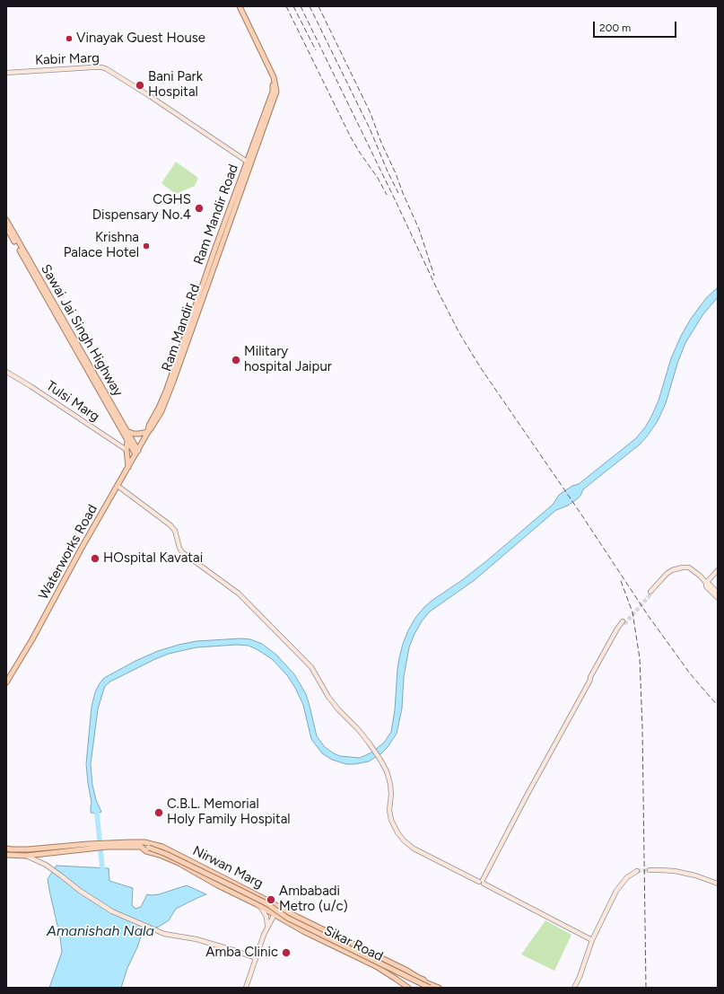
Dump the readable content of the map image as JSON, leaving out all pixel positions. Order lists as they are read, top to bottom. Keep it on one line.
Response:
{"streets":{"main road":["Ram Mandir Rd","Sawai Jai Singh Highway","Waterworks Road","Nirwan Marg","Sikar Road"],"street":["Kabir Marg","Tulsi Marg"]},"crossings":[["Kabir Marg","Ram Mandir Rd"],["Ram Mandir Rd","Waterworks Road"],["Sawai Jai Singh Highway","Waterworks Road"],["Nirwan Marg","Sikar Road"]],"water":["Amanishah Nala"],"places":["Vinayak Guest House","Bani Park Hospital","CGHS Dispensary No.4","Krishna Palace Hotel","Military hospital Jaipur","HOspital Kavatai","C.B.L. Memorial Holy Family Hospital","Ambabadi Metro (u/c)","Amba Clinic"],"scale_bar":"200 m"}
